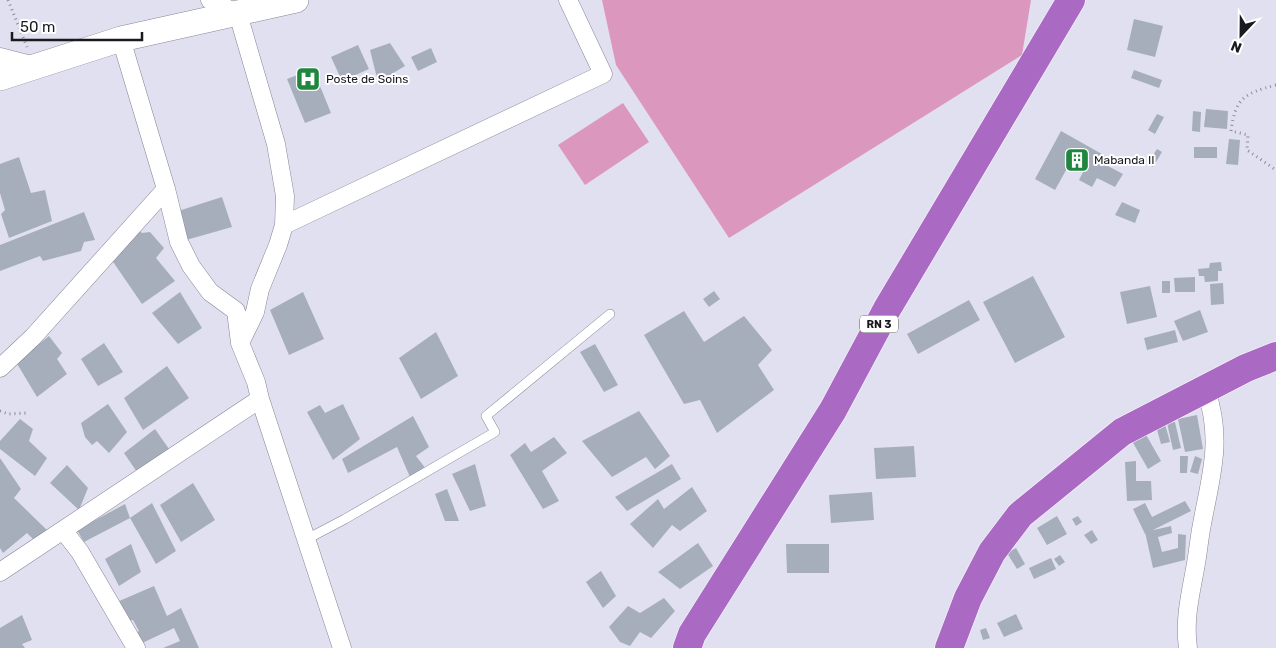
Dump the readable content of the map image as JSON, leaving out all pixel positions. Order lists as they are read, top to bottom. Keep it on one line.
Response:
{"streets":{"highway":["RN 3"]},"places":{"hospital":["Poste de Soins"],"building":["Mabanda II"]},"scale_bar":"50 m","north":"bottom"}
